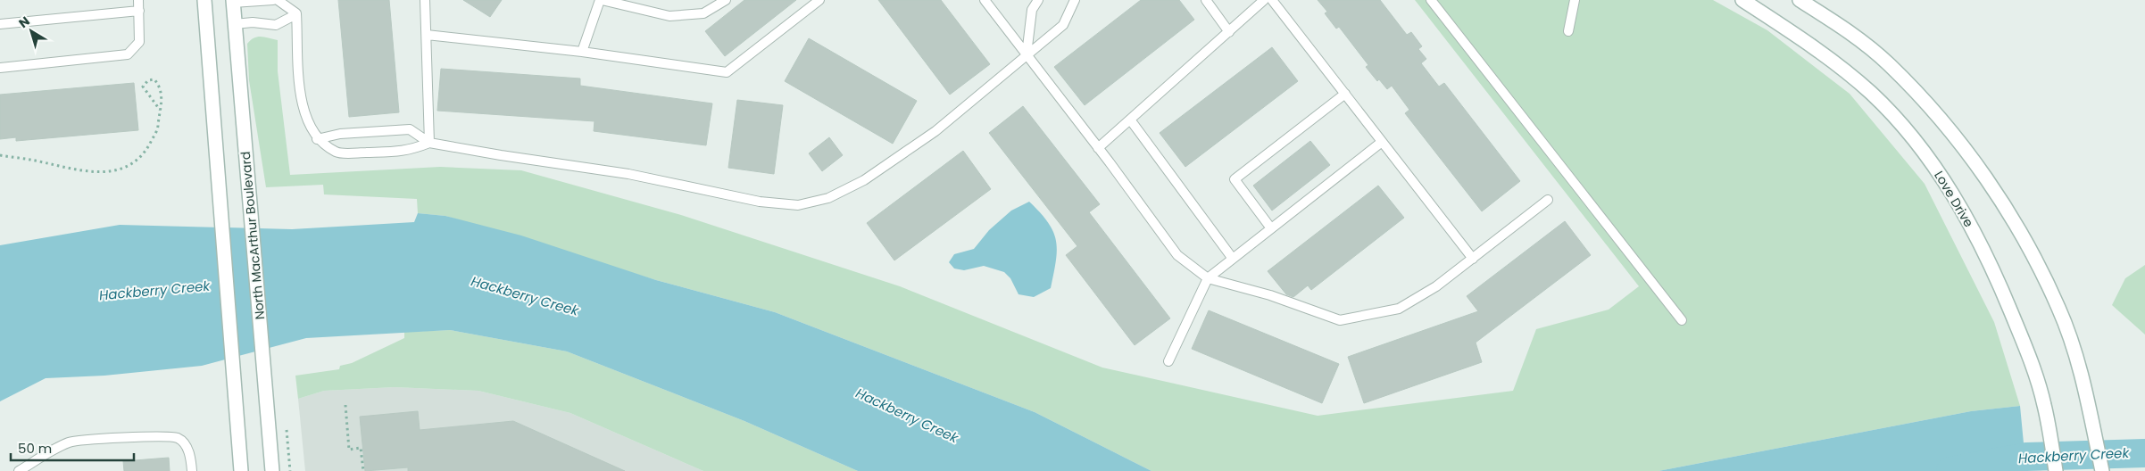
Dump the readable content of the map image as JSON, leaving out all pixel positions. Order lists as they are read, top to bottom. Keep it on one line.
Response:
{"streets":{"street":["Love Drive","North MacArthur Boulevard"]},"water":["Hackberry Creek"],"scale_bar":"50 m","north":"top left"}
